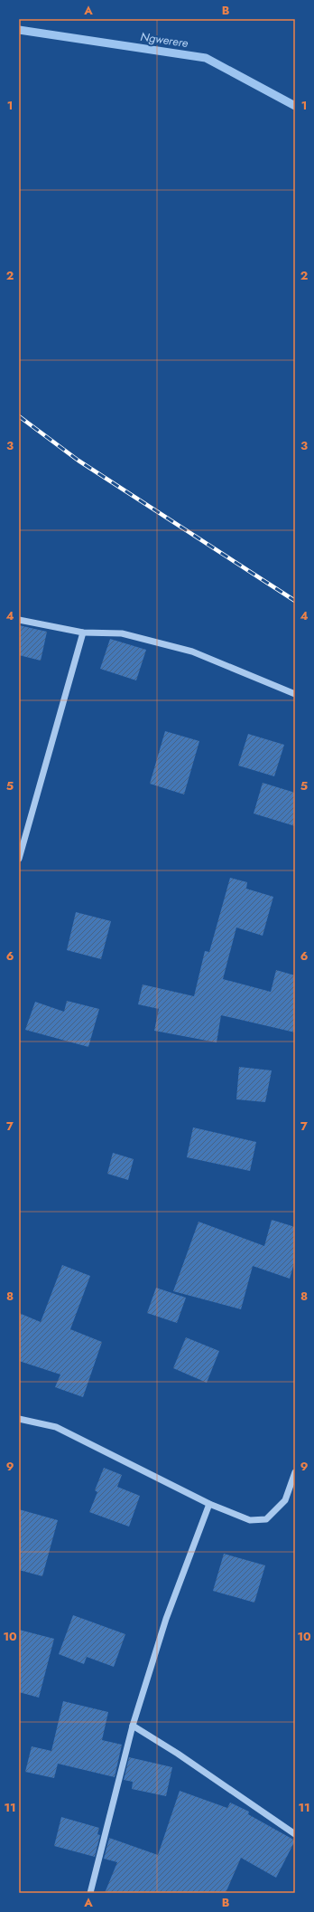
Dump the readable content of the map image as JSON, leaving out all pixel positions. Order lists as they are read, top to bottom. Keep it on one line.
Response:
{"water":["Ngwerere"],"grid":{"columns":["A","B"],"rows":["1","2","3","4","5","6","7","8","9","10","11"]}}
